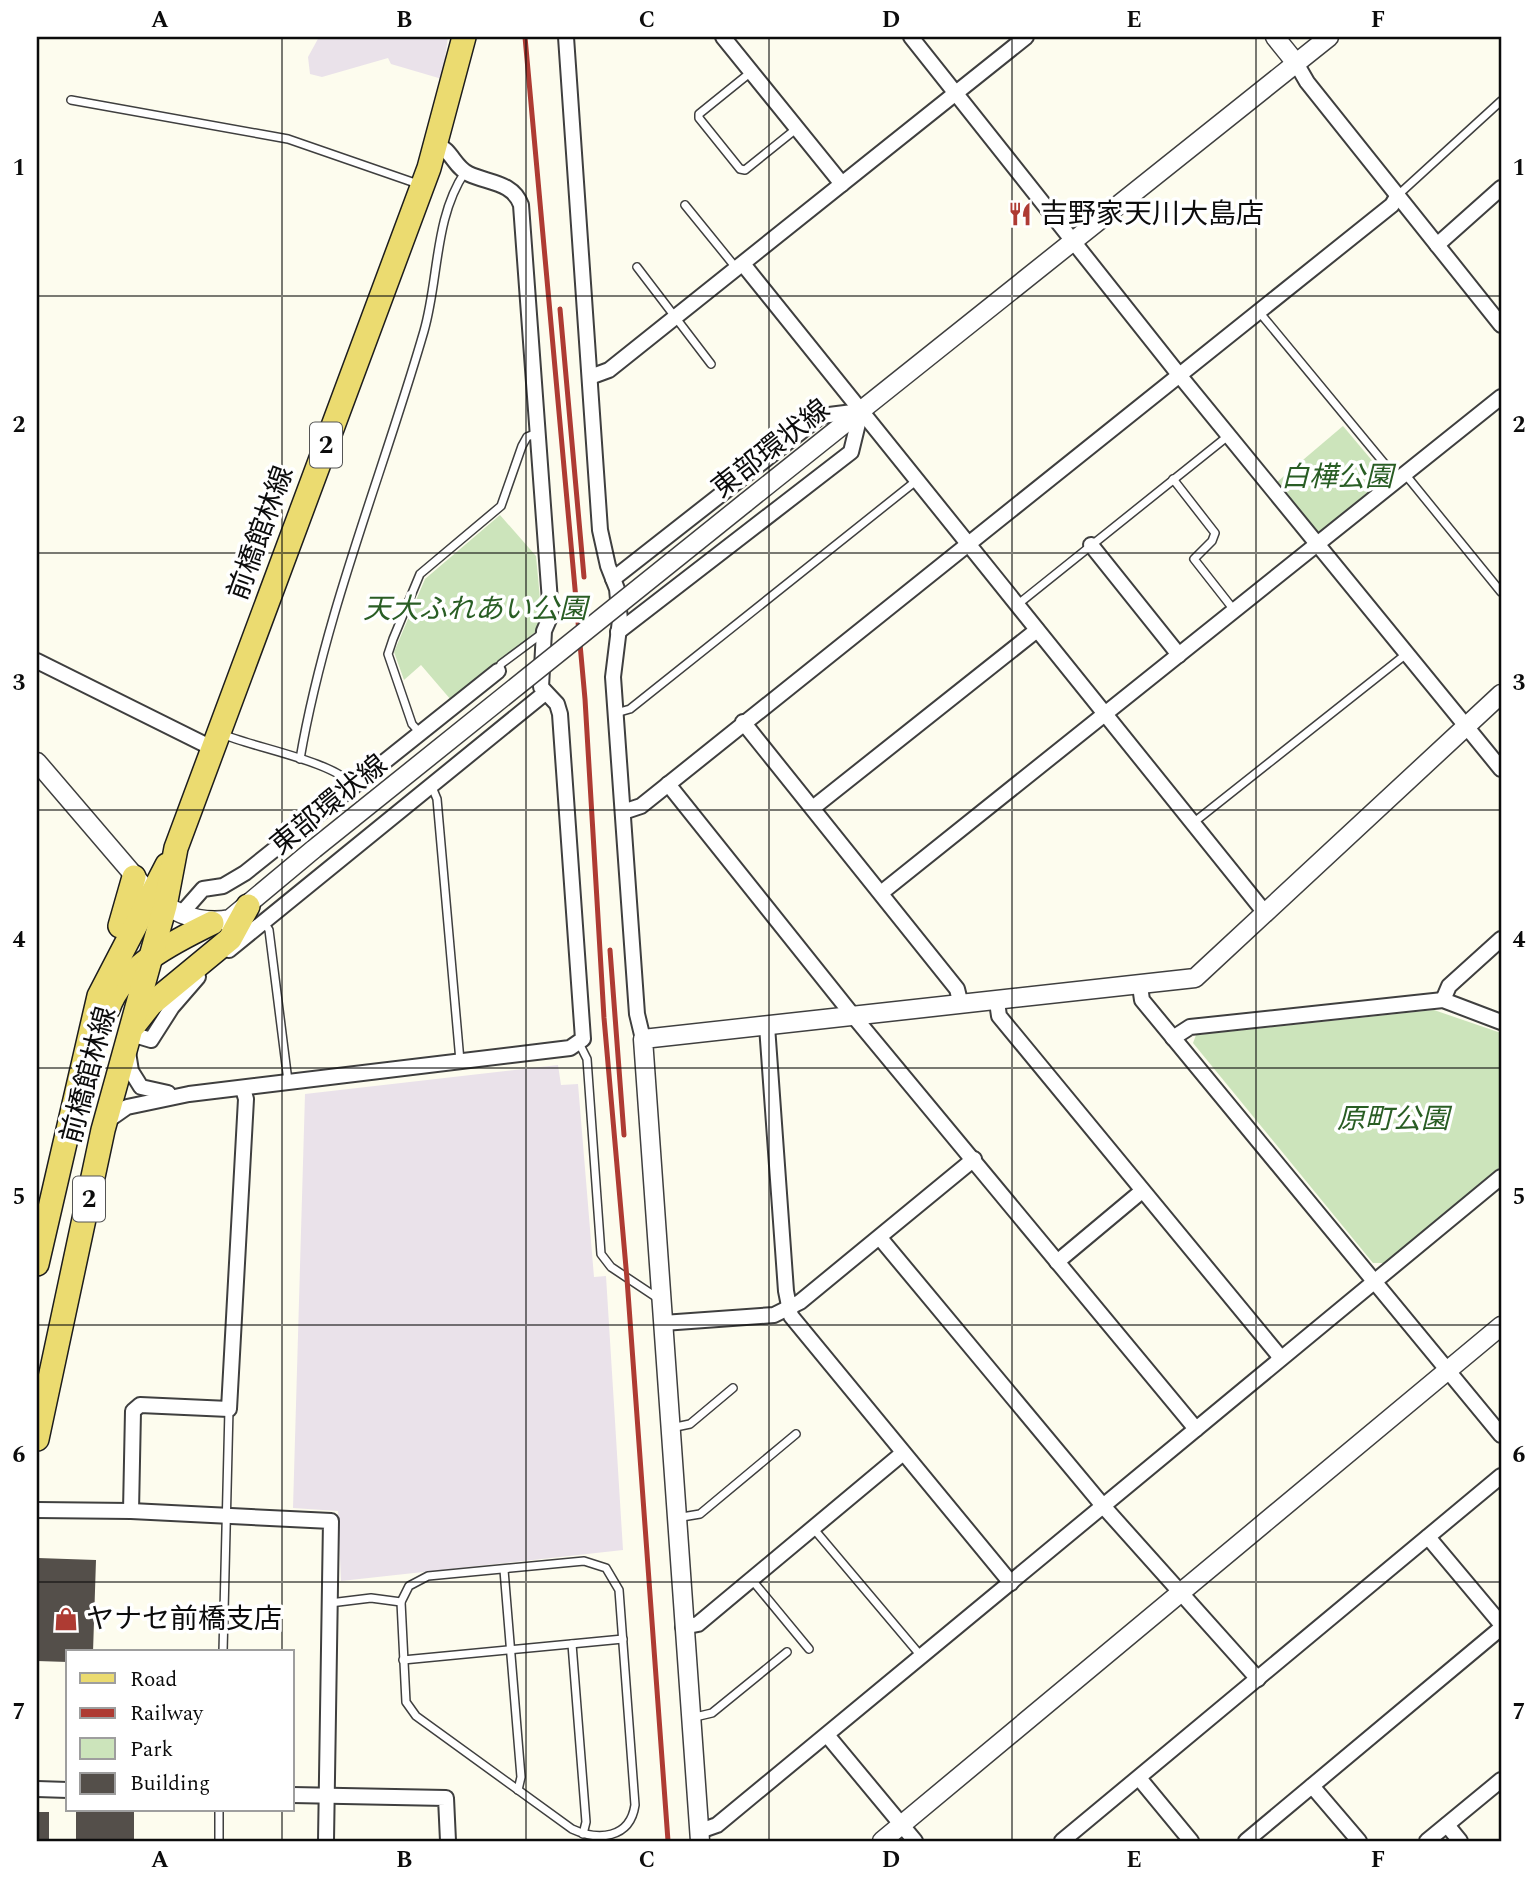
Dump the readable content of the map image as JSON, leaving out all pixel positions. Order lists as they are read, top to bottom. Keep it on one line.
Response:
{"streets":{"main road":["2","前橋館林線"],"street":["東部環状線"]},"parks":["白樺公園","天大ふれあい公園","原町公園"],"places":{"restaurant":["吉野家天川大島店"],"shop":["ヤナセ前橋支店"]},"legend":["Road","Railway","Park","Building"],"grid":{"columns":["A","B","C","D","E","F"],"rows":["1","2","3","4","5","6","7"]}}
